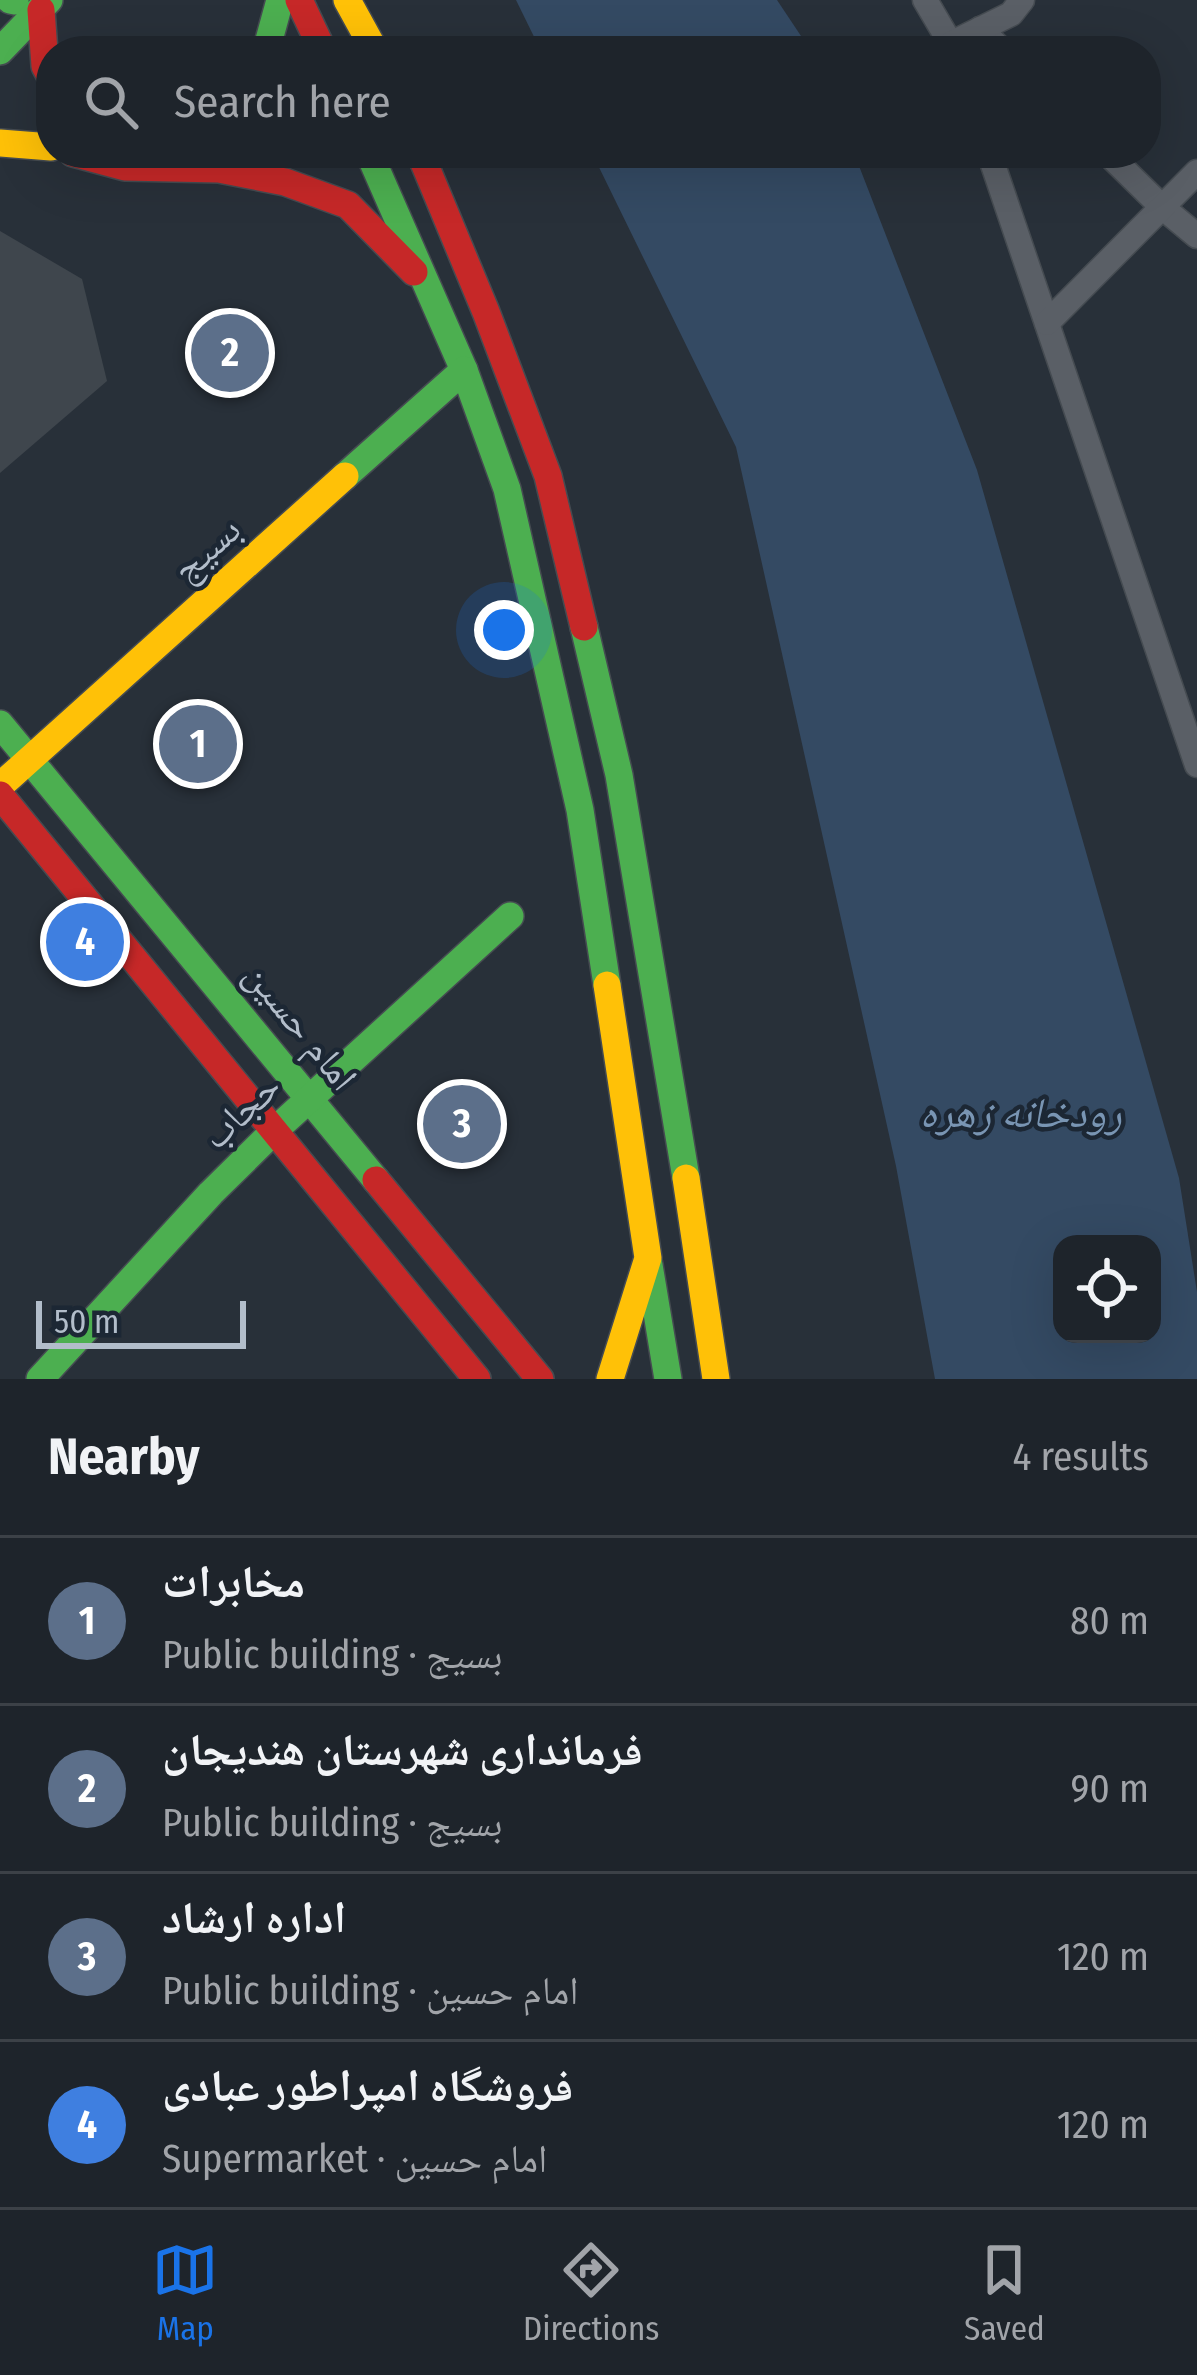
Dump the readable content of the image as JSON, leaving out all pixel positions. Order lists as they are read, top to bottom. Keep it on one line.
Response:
{"streets":{"street":["بسیج","امام حسین","حجاب"]},"crossings":[["بسیج","امام حسین"],["امام حسین","حجاب"]],"water":["رودخانه زهره"],"scale_bar":"50 m","page":{"search":"Search here","pins":["2","1","4","3"],"scale":"50 m","heading":["Nearby","4 results"],"list":[{"mark":"1","name":"مخابرات","note":"Public building · بسیج","value":"80 m"},{"mark":"2","name":"فرمانداری شهرستان هندیجان","note":"Public building · بسیج","value":"90 m"},{"mark":"3","name":"اداره ارشاد","note":"Public building · امام حسین","value":"120 m"},{"mark":"4","name":"فروشگاه امپراطور عبادی","note":"Supermarket · امام حسین","value":"120 m"}],"nav":["Map","Directions","Saved"]}}
